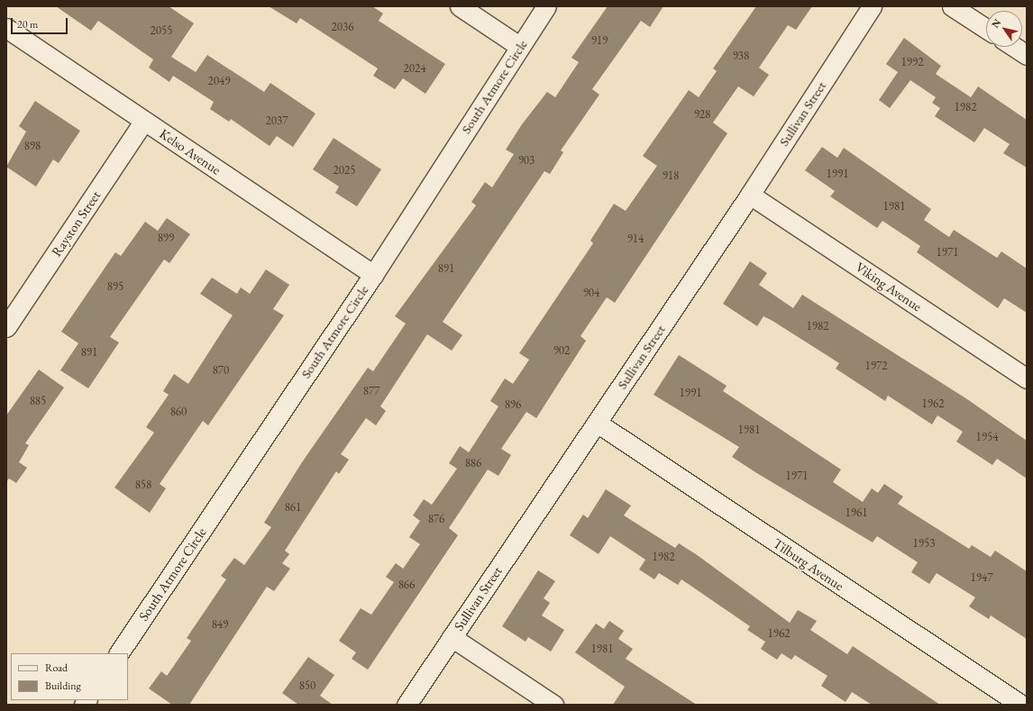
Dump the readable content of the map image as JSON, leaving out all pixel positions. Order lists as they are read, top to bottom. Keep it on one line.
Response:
{"streets":{"street":["South Atmore Circle","Sullivan Street","Kelso Avenue","Rayston Street","Viking Avenue","Tilburg Avenue"]},"crossings":[["South Atmore Circle","Kelso Avenue"],["Sullivan Street","Viking Avenue"],["Sullivan Street","Tilburg Avenue"],["Kelso Avenue","Rayston Street"]],"house_numbers":["2036","2055","919","938","1992","2024","2049","1982","928","2037","898","903","2025","1991","918","1981","899","914","1971","891","895","904","1982","902","891","1972","870","877","1991","885","1962","896","860","1981","1954","886","1971","858","861","1961","876","1953","1982","1947","866","849","1962","1981","850"],"legend":["Road","Building"],"scale_bar":"20 m","north":"top left"}
